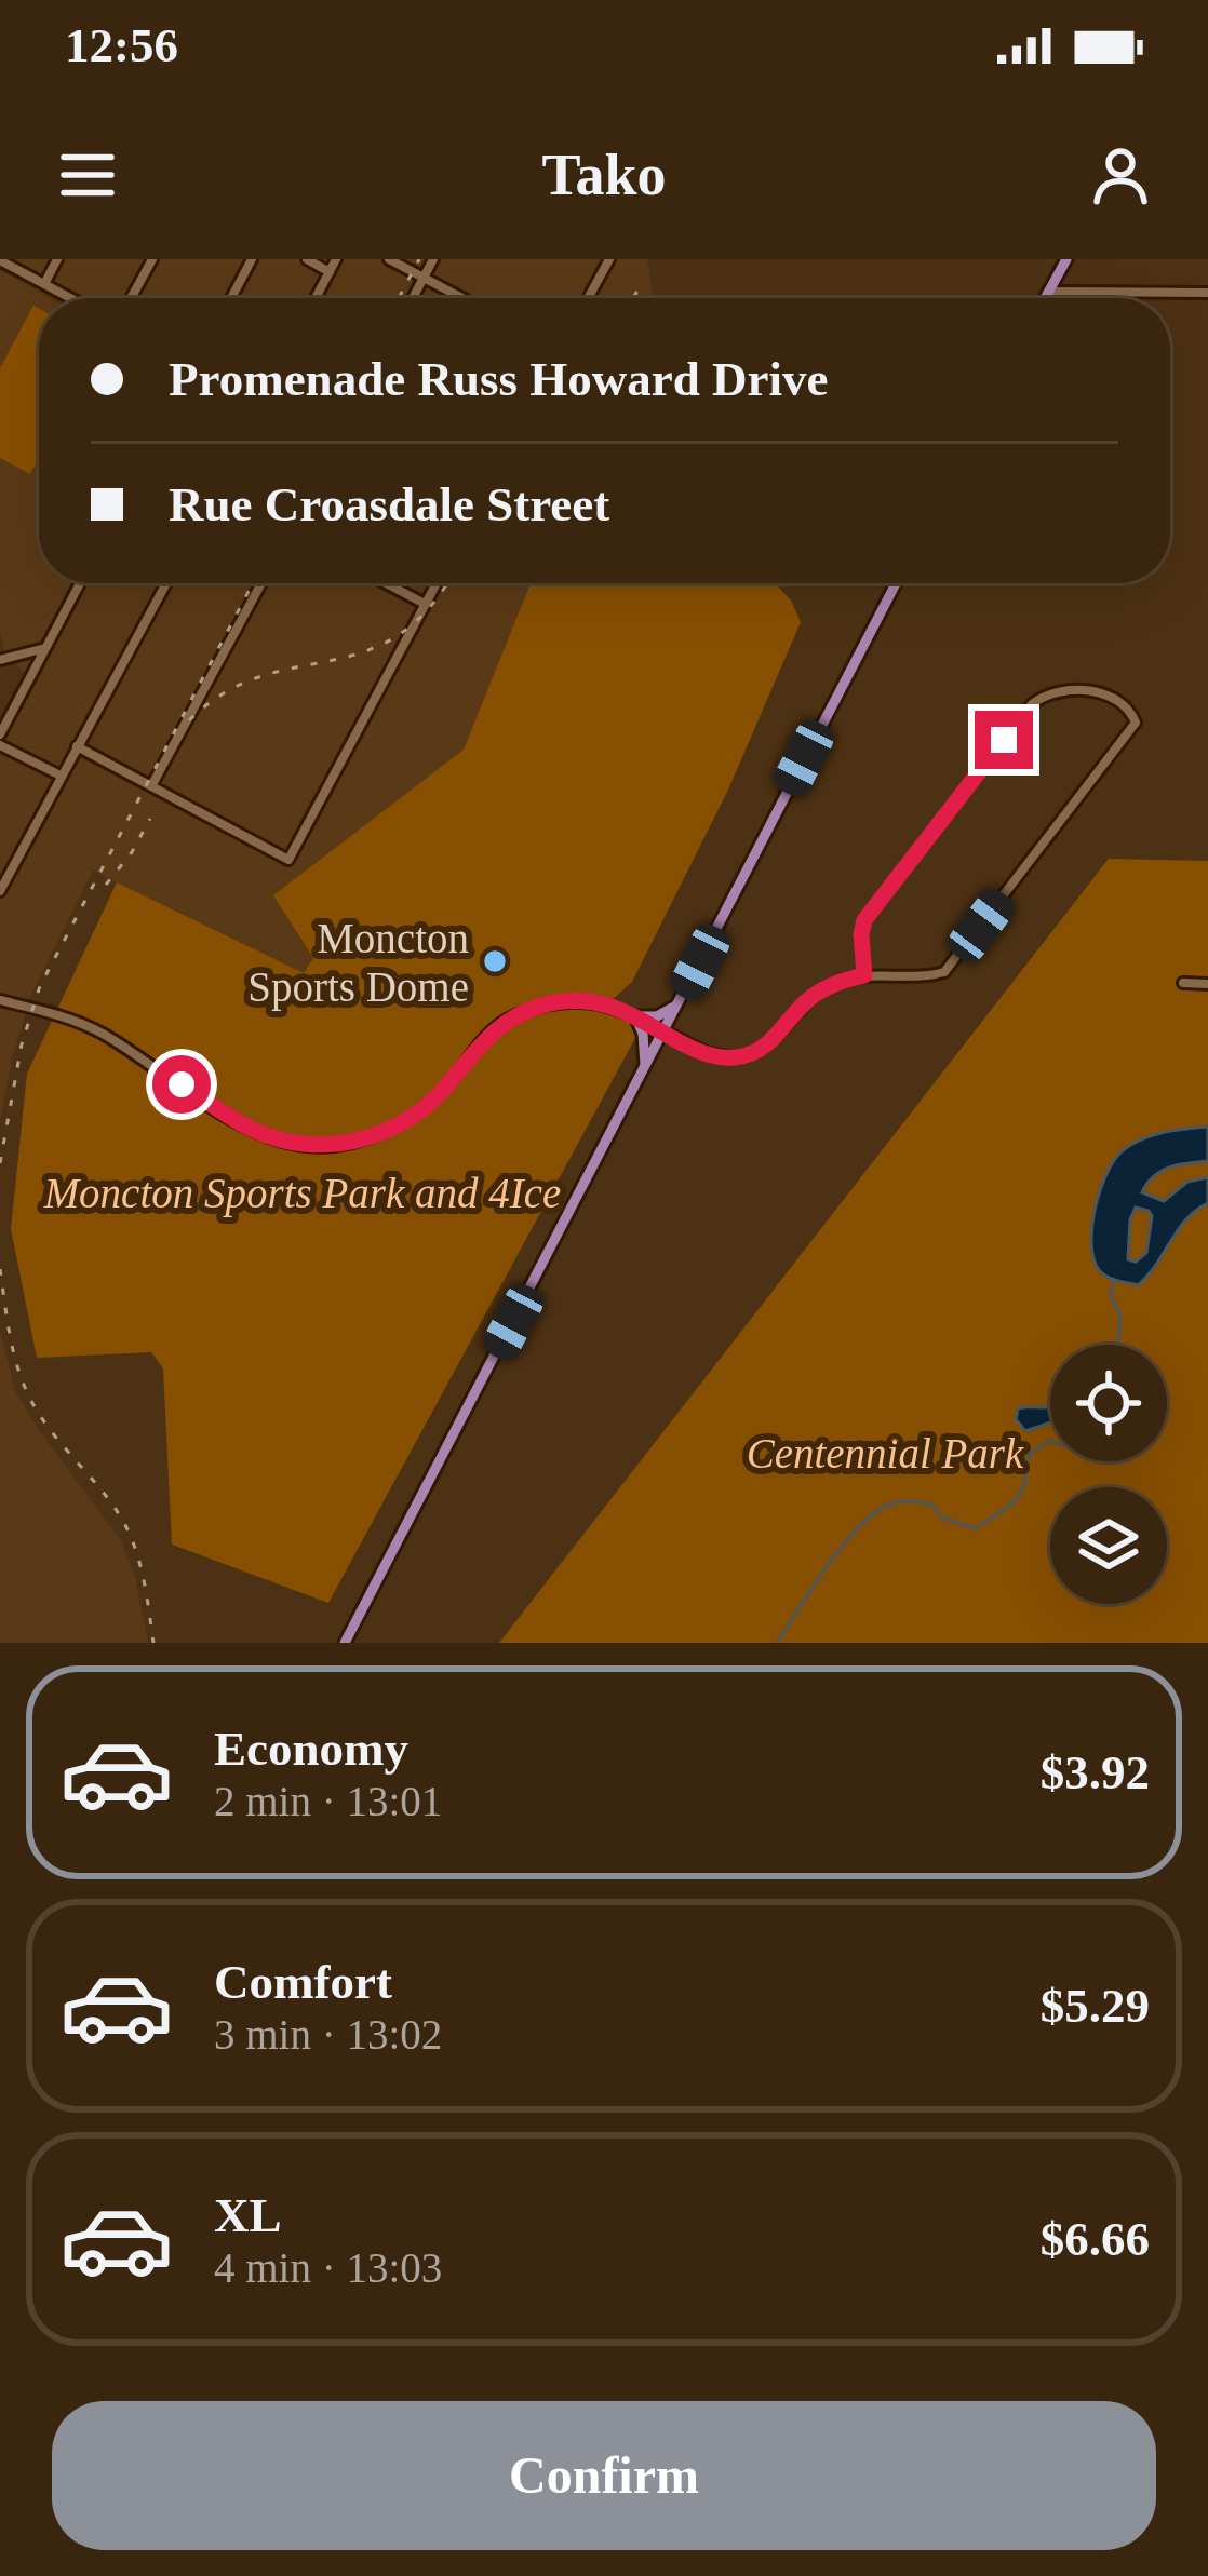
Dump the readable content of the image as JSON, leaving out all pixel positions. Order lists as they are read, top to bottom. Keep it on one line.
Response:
{"parks":["Moncton Sports Park and 4Ice","Centennial Park"],"places":["Moncton Sports Dome"],"page":{"status":"12:56","header":"Tako","banner":["Promenade Russ Howard Drive","Rue Croasdale Street"],"list":[{"name":"Economy","note":"2 min · 13:01","value":"$3.92"},{"name":"Comfort","note":"3 min · 13:02","value":"$5.29"},{"name":"XL","note":"4 min · 13:03","value":"$6.66"}],"buttons":"Confirm"}}
